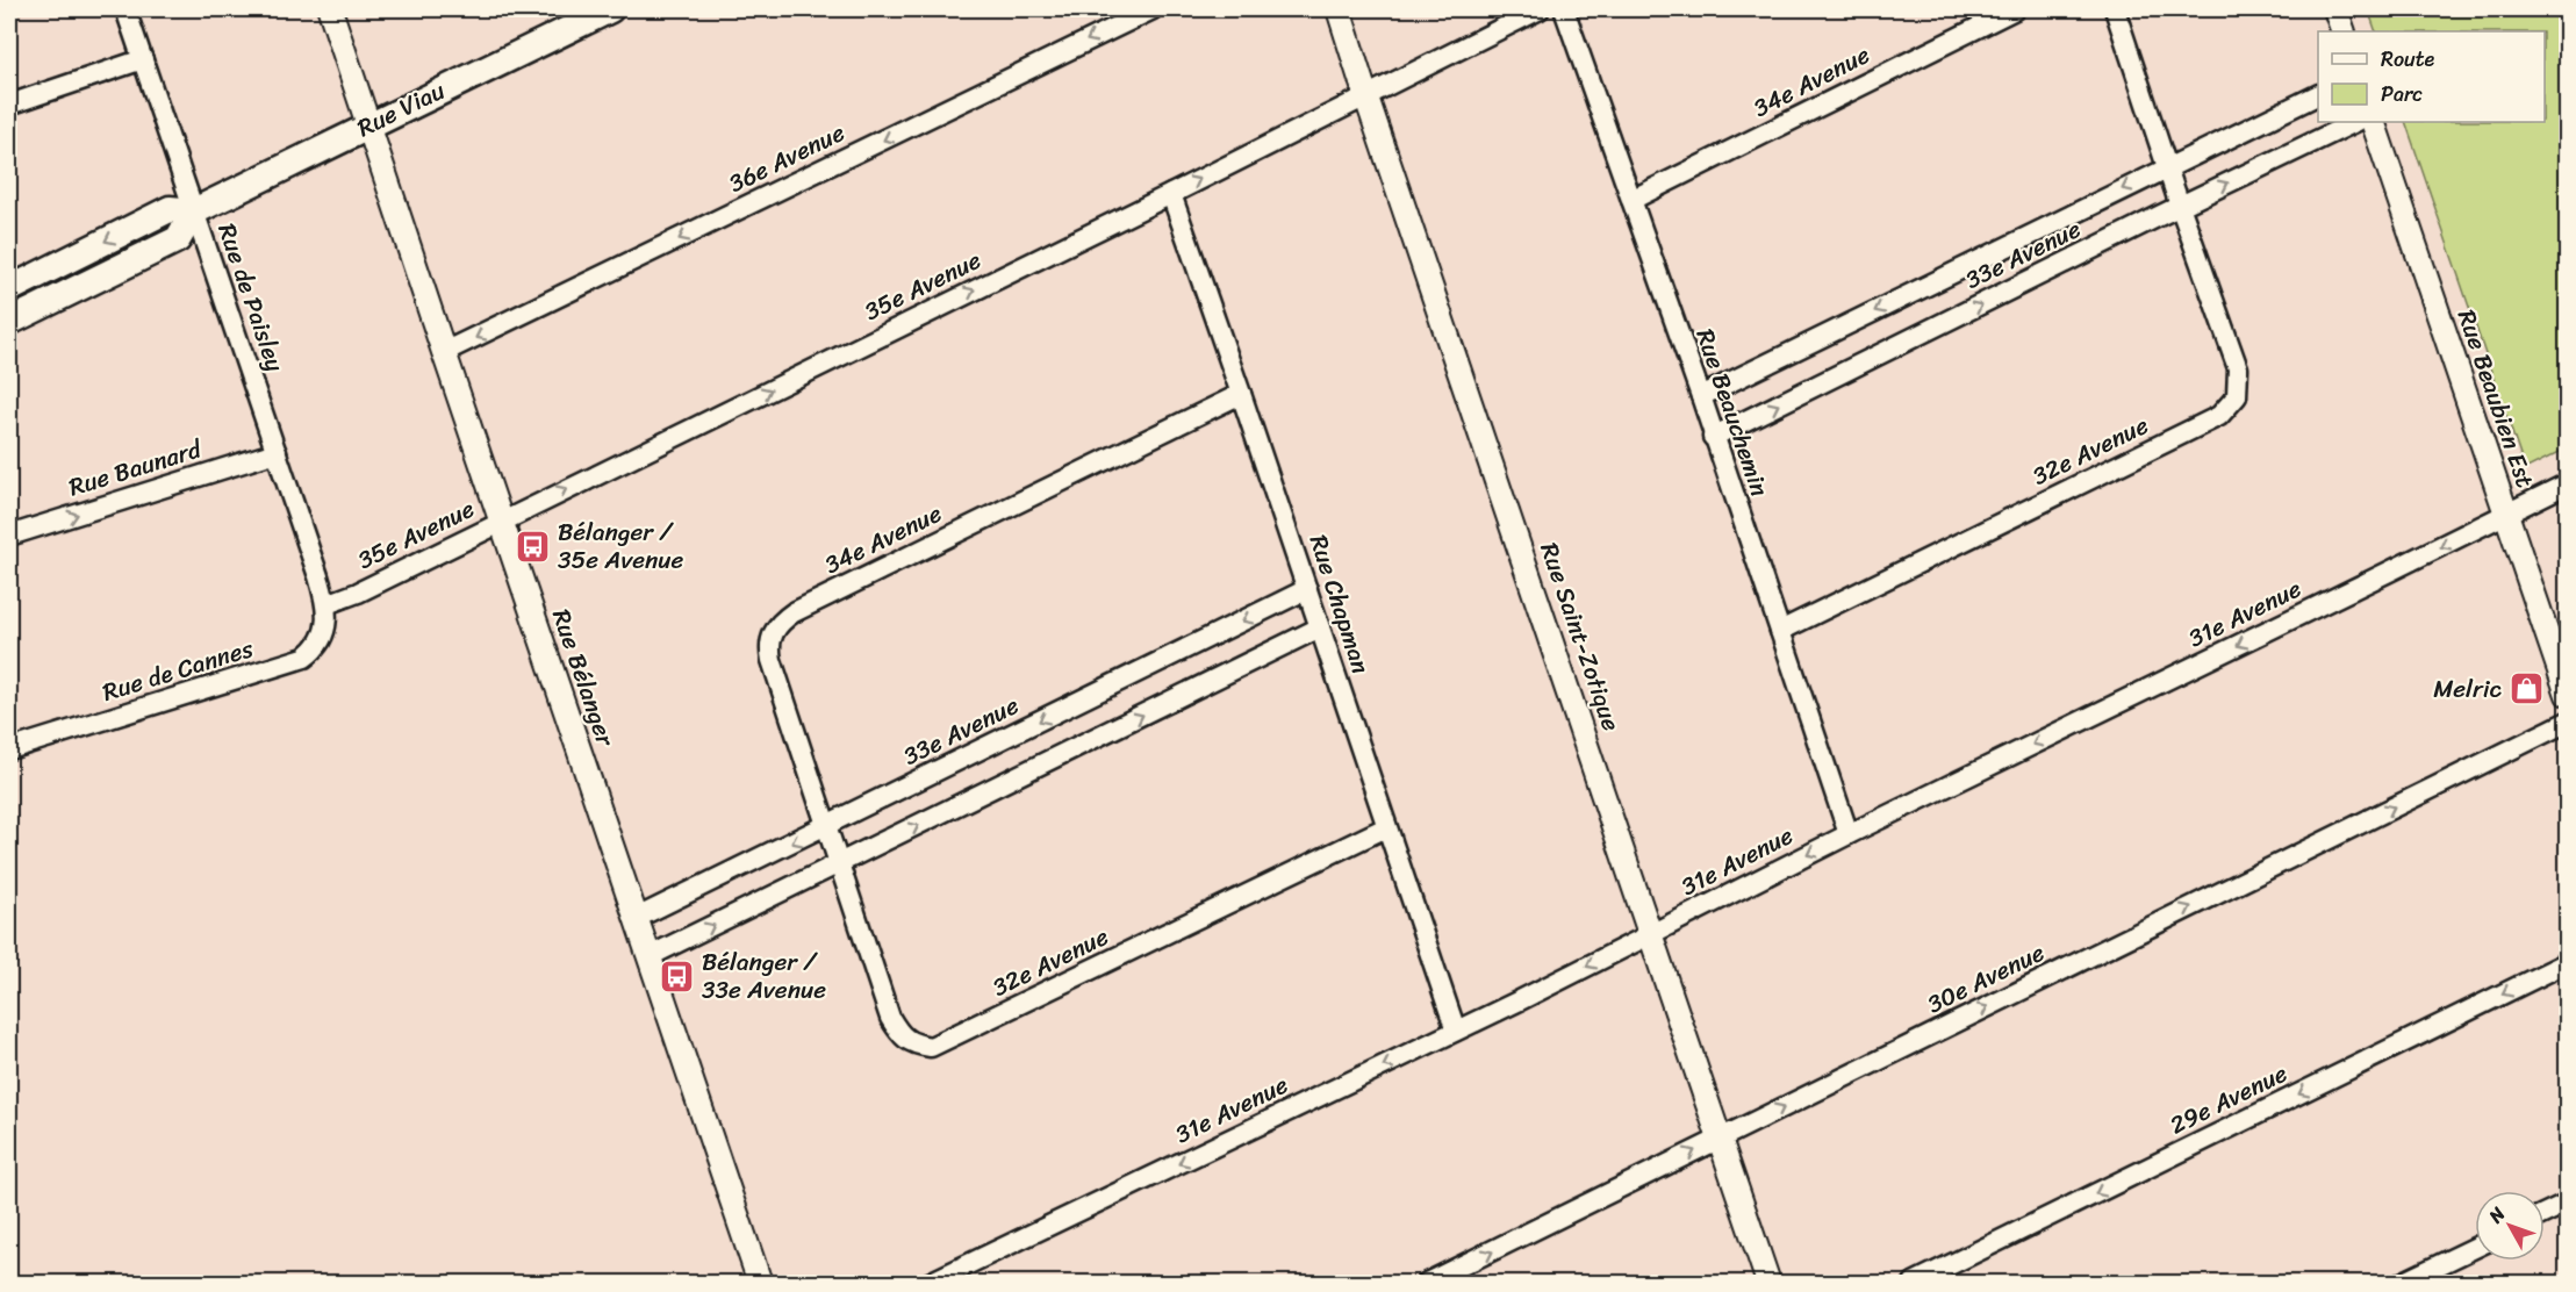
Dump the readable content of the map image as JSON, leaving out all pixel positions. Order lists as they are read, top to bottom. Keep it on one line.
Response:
{"streets":{"main road":["Rue Viau"],"street":["34e Avenue","36e Avenue","33e Avenue","35e Avenue","Rue de Paisley","Rue Beaubien Est","Rue Beauchemin","32e Avenue","Rue Baunard","Rue Chapman","31e Avenue","Rue Saint-Zotique","Rue de Cannes","Rue Bélanger","30e Avenue","29e Avenue"]},"crossings":[["34e Avenue","33e Avenue"],["34e Avenue","Rue Beauchemin"],["34e Avenue","32e Avenue"],["34e Avenue","Rue Chapman"],["Rue Viau","Rue de Paisley"],["Rue Viau","Rue Bélanger"],["36e Avenue","Rue Bélanger"],["33e Avenue","Rue Beauchemin"],["33e Avenue","32e Avenue"],["33e Avenue","Rue Chapman"],["33e Avenue","Rue Bélanger"],["35e Avenue","Rue de Paisley"],["35e Avenue","Rue Chapman"],["35e Avenue","Rue Saint-Zotique"],["35e Avenue","Rue de Cannes"],["35e Avenue","Rue Bélanger"],["Rue de Paisley","Rue Baunard"],["Rue de Paisley","Rue de Cannes"],["Rue Beaubien Est","31e Avenue"],["Rue Beauchemin","32e Avenue"],["Rue Beauchemin","31e Avenue"],["32e Avenue","Rue Chapman"],["Rue Chapman","31e Avenue"],["31e Avenue","Rue Saint-Zotique"],["Rue Saint-Zotique","30e Avenue"]],"one_way":["36e Avenue","35e Avenue","Rue Baunard","31e Avenue","30e Avenue","29e Avenue"],"places":{"bus stop":["Bélanger / 35e Avenue","Bélanger / 33e Avenue"],"shop":["Melric"]},"legend":["Route","Parc"],"north":"top left"}
